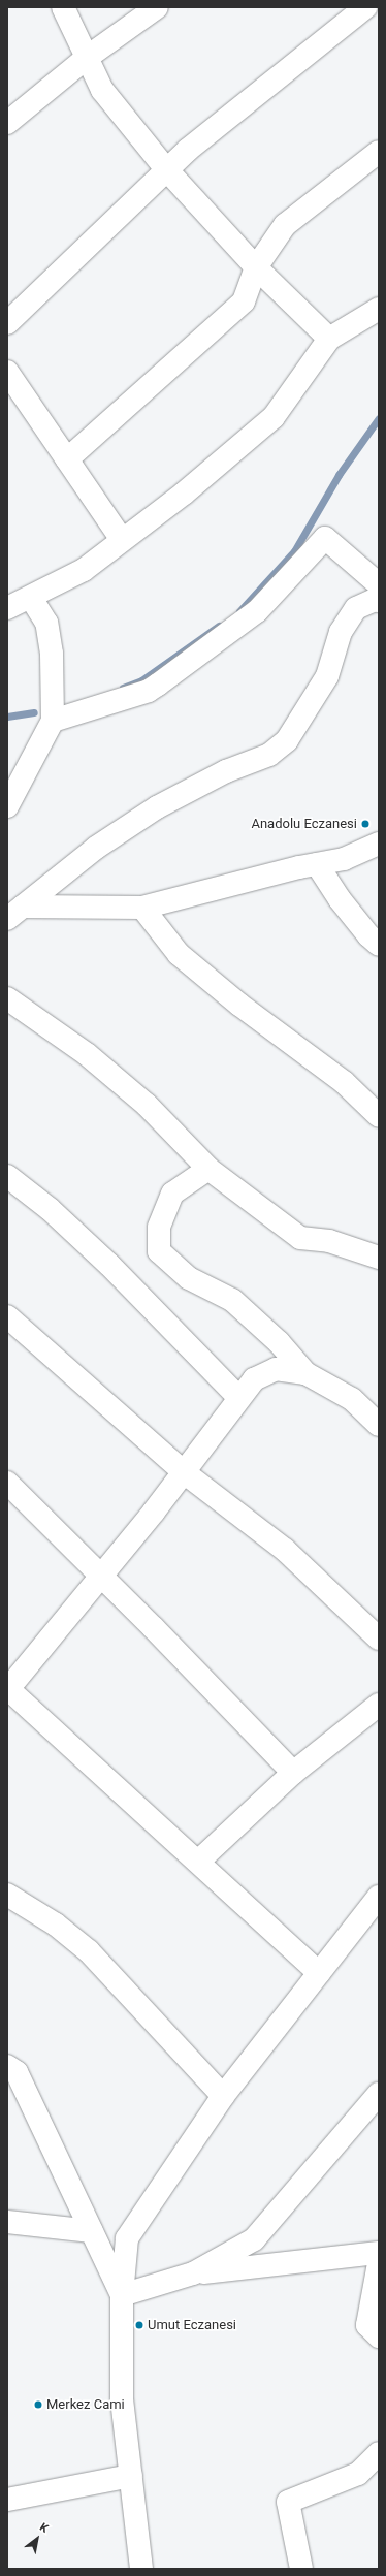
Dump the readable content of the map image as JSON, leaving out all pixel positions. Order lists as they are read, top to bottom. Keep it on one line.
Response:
{"places":["Anadolu Eczanesi","Umut Eczanesi","Merkez Cami"],"north":"top right"}
